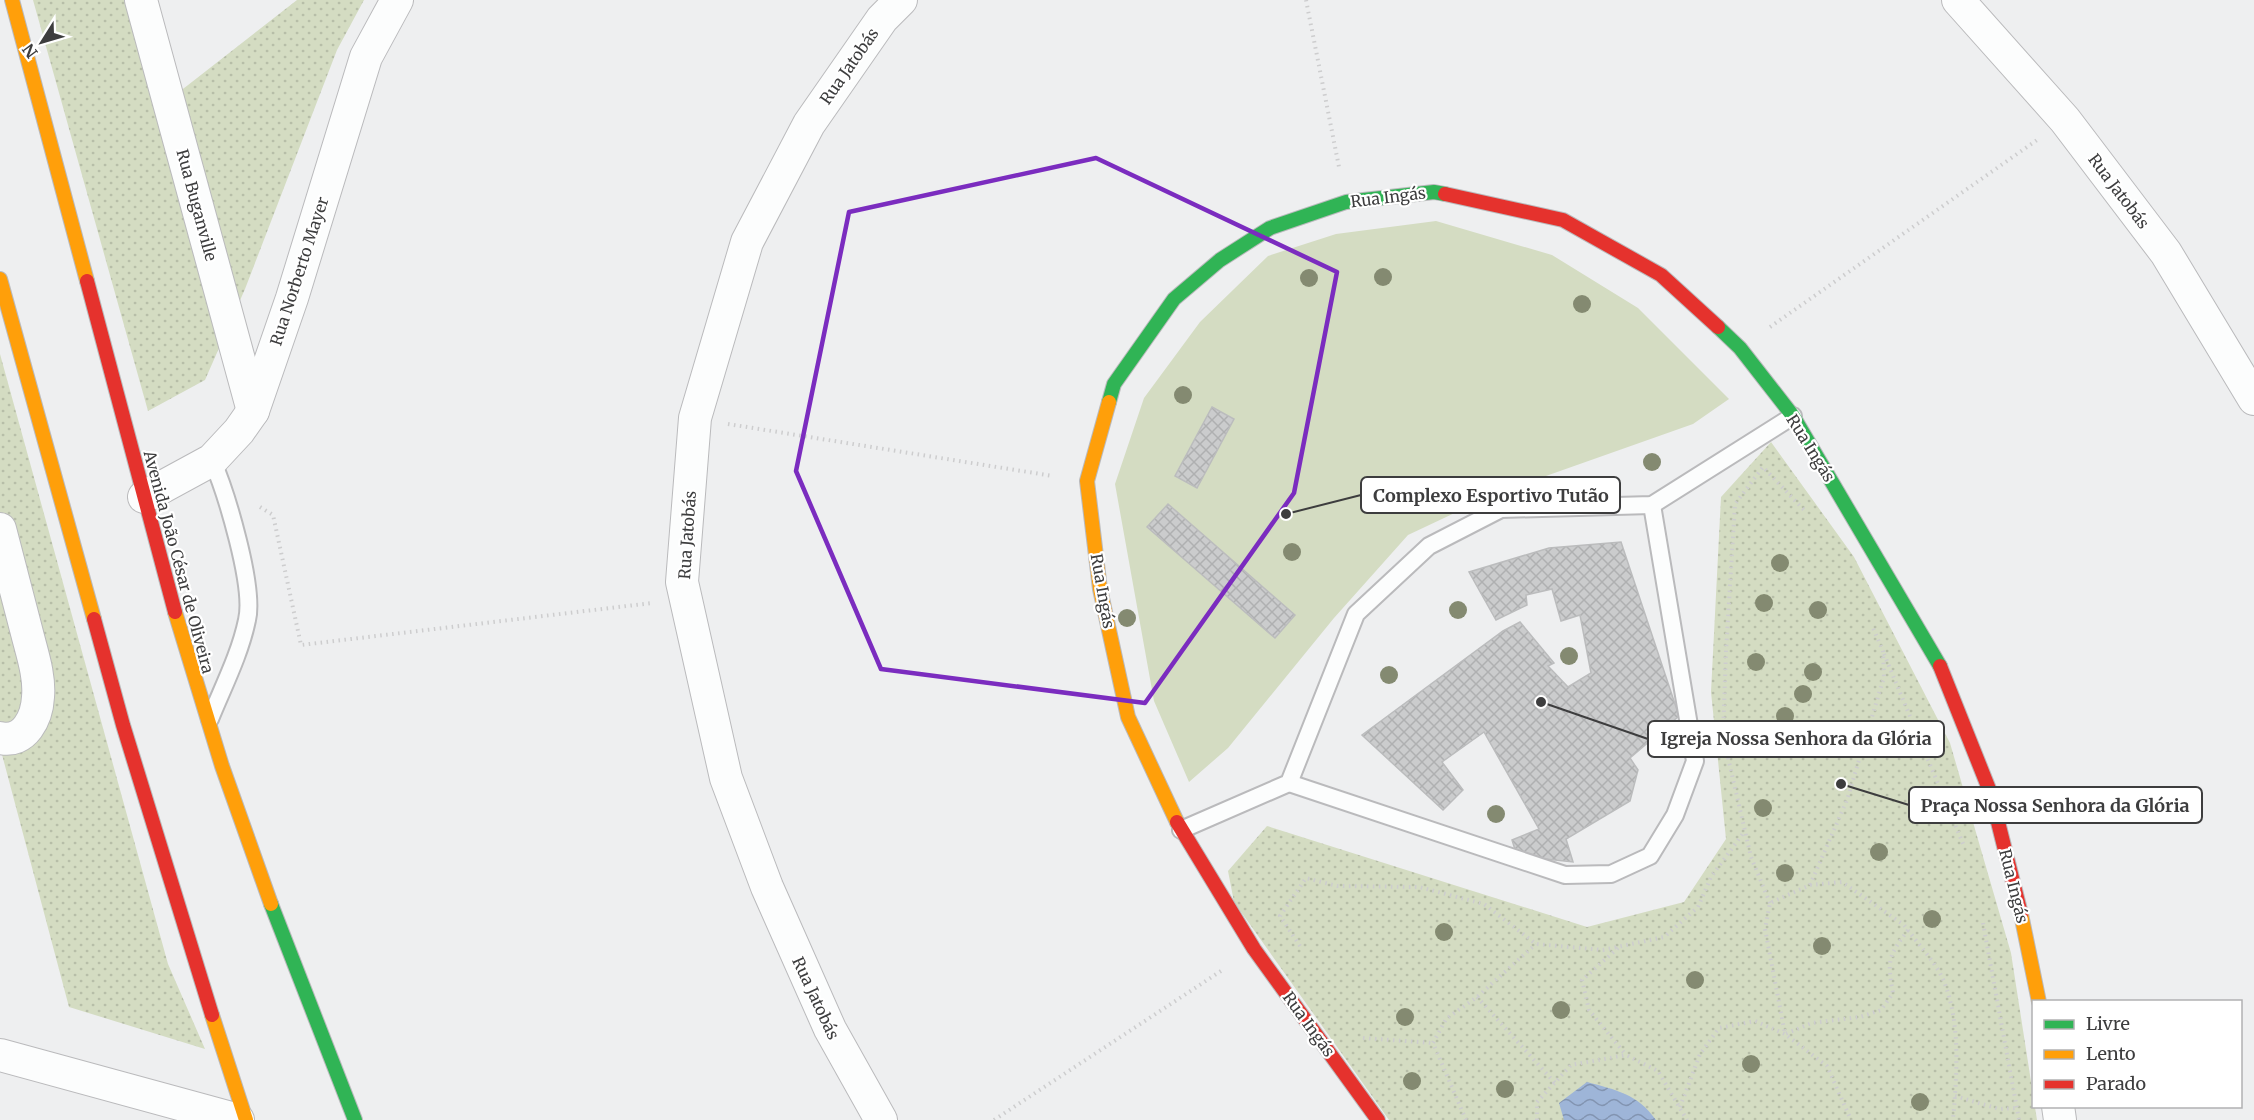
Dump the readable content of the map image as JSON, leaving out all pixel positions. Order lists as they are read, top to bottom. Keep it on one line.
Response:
{"streets":{"street":["Rua Jatobás","Rua Ingás","Rua Buganville","Rua Norberto Mayer","Avenida João César de Oliveira"]},"crossings":[["Rua Buganville","Rua Norberto Mayer"],["Rua Norberto Mayer","Avenida João César de Oliveira"]],"places":["Complexo Esportivo Tutão","Igreja Nossa Senhora da Glória","Praça Nossa Senhora da Glória"],"legend":["Livre","Lento","Parado"],"north":"bottom left"}
